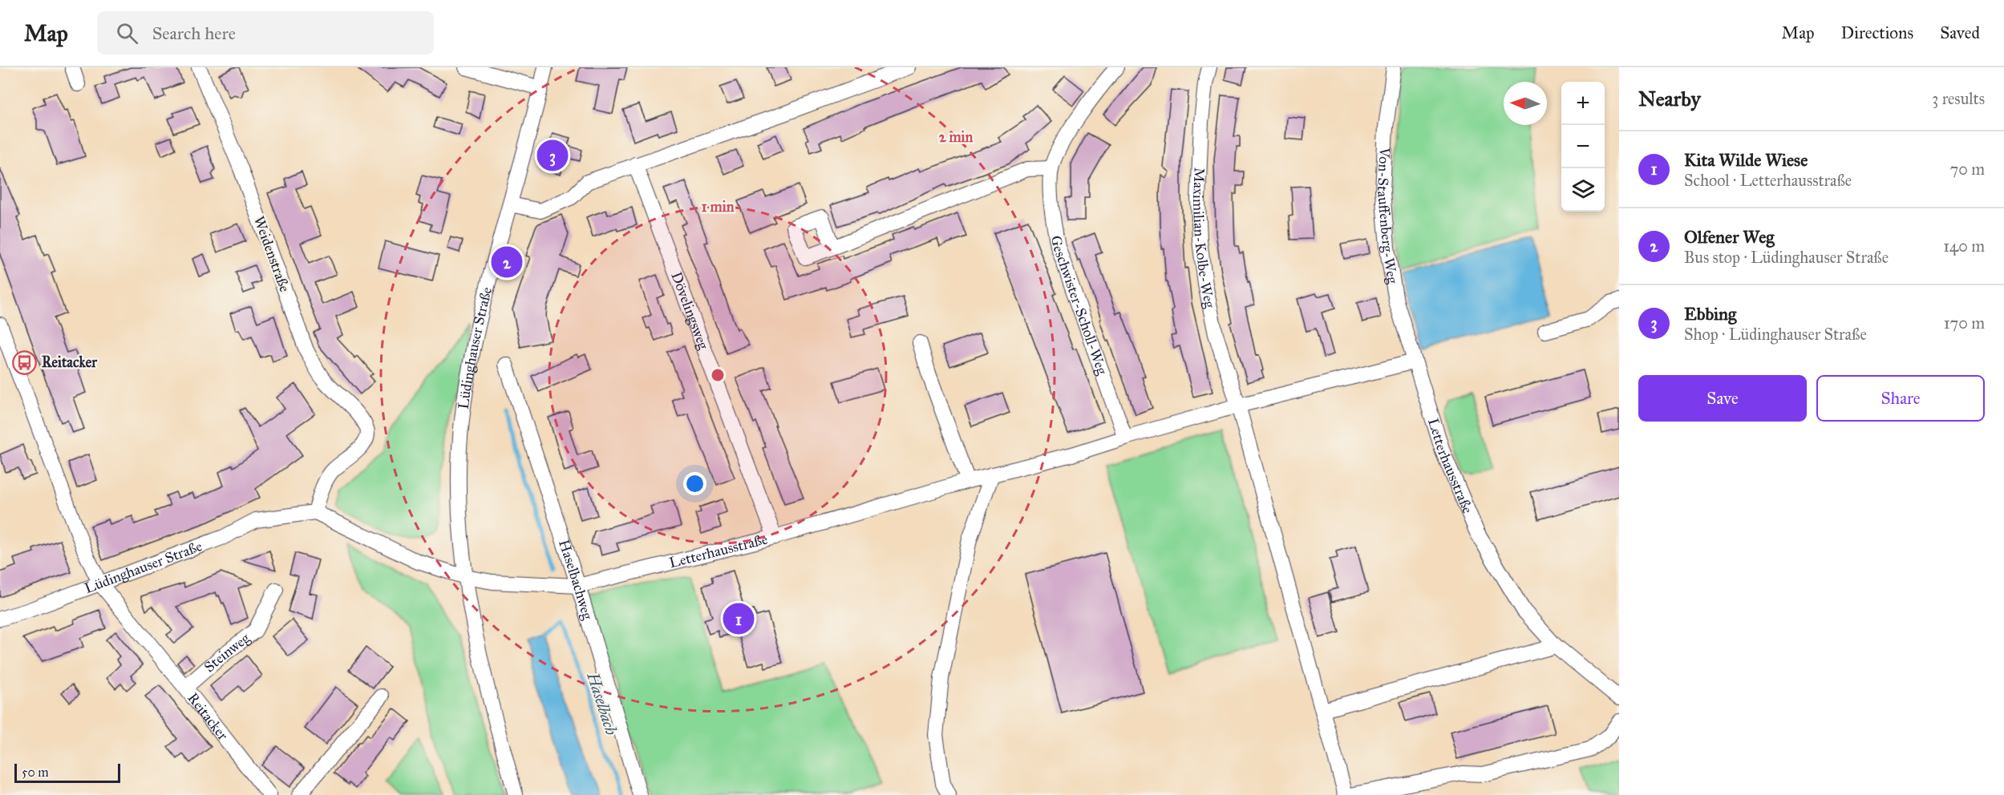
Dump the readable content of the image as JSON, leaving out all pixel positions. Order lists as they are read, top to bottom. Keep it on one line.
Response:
{"streets":{"street":["Von-Stauffenberg-Weg","Maximilian-Kolbe-Weg","Weidenstraße","Geschwister-Scholl-Weg","Dövelingsweg","Lüdinghauser Straße","Letterhausstraße","Haselbachweg","Steinweg","Reitacker"]},"crossings":[["Von-Stauffenberg-Weg","Letterhausstraße"],["Maximilian-Kolbe-Weg","Letterhausstraße"],["Weidenstraße","Lüdinghauser Straße"],["Geschwister-Scholl-Weg","Letterhausstraße"],["Dövelingsweg","Letterhausstraße"],["Lüdinghauser Straße","Letterhausstraße"],["Lüdinghauser Straße","Reitacker"],["Letterhausstraße","Haselbachweg"],["Steinweg","Reitacker"]],"water":["Haselbach"],"places":{"bus stop":["Reitacker"]},"scale_bar":"50 m","north":"left","page":{"header":"Map","search":"Search here","nav":["Map","Directions","Saved"],"heading":["Nearby","3 results"],"map_buttons":["+","−"],"list":[{"mark":"1","name":"Kita Wilde Wiese","note":"School · Letterhausstraße","value":"70 m"},{"mark":"2","name":"Olfener Weg","note":"Bus stop · Lüdinghauser Straße","value":"140 m"},{"mark":"3","name":"Ebbing","note":"Shop · Lüdinghauser Straße","value":"170 m"}],"pins":["3","2","1"],"buttons":["Save","Share"],"scale":"50 m"},"rings":["2 min","1 min"]}
